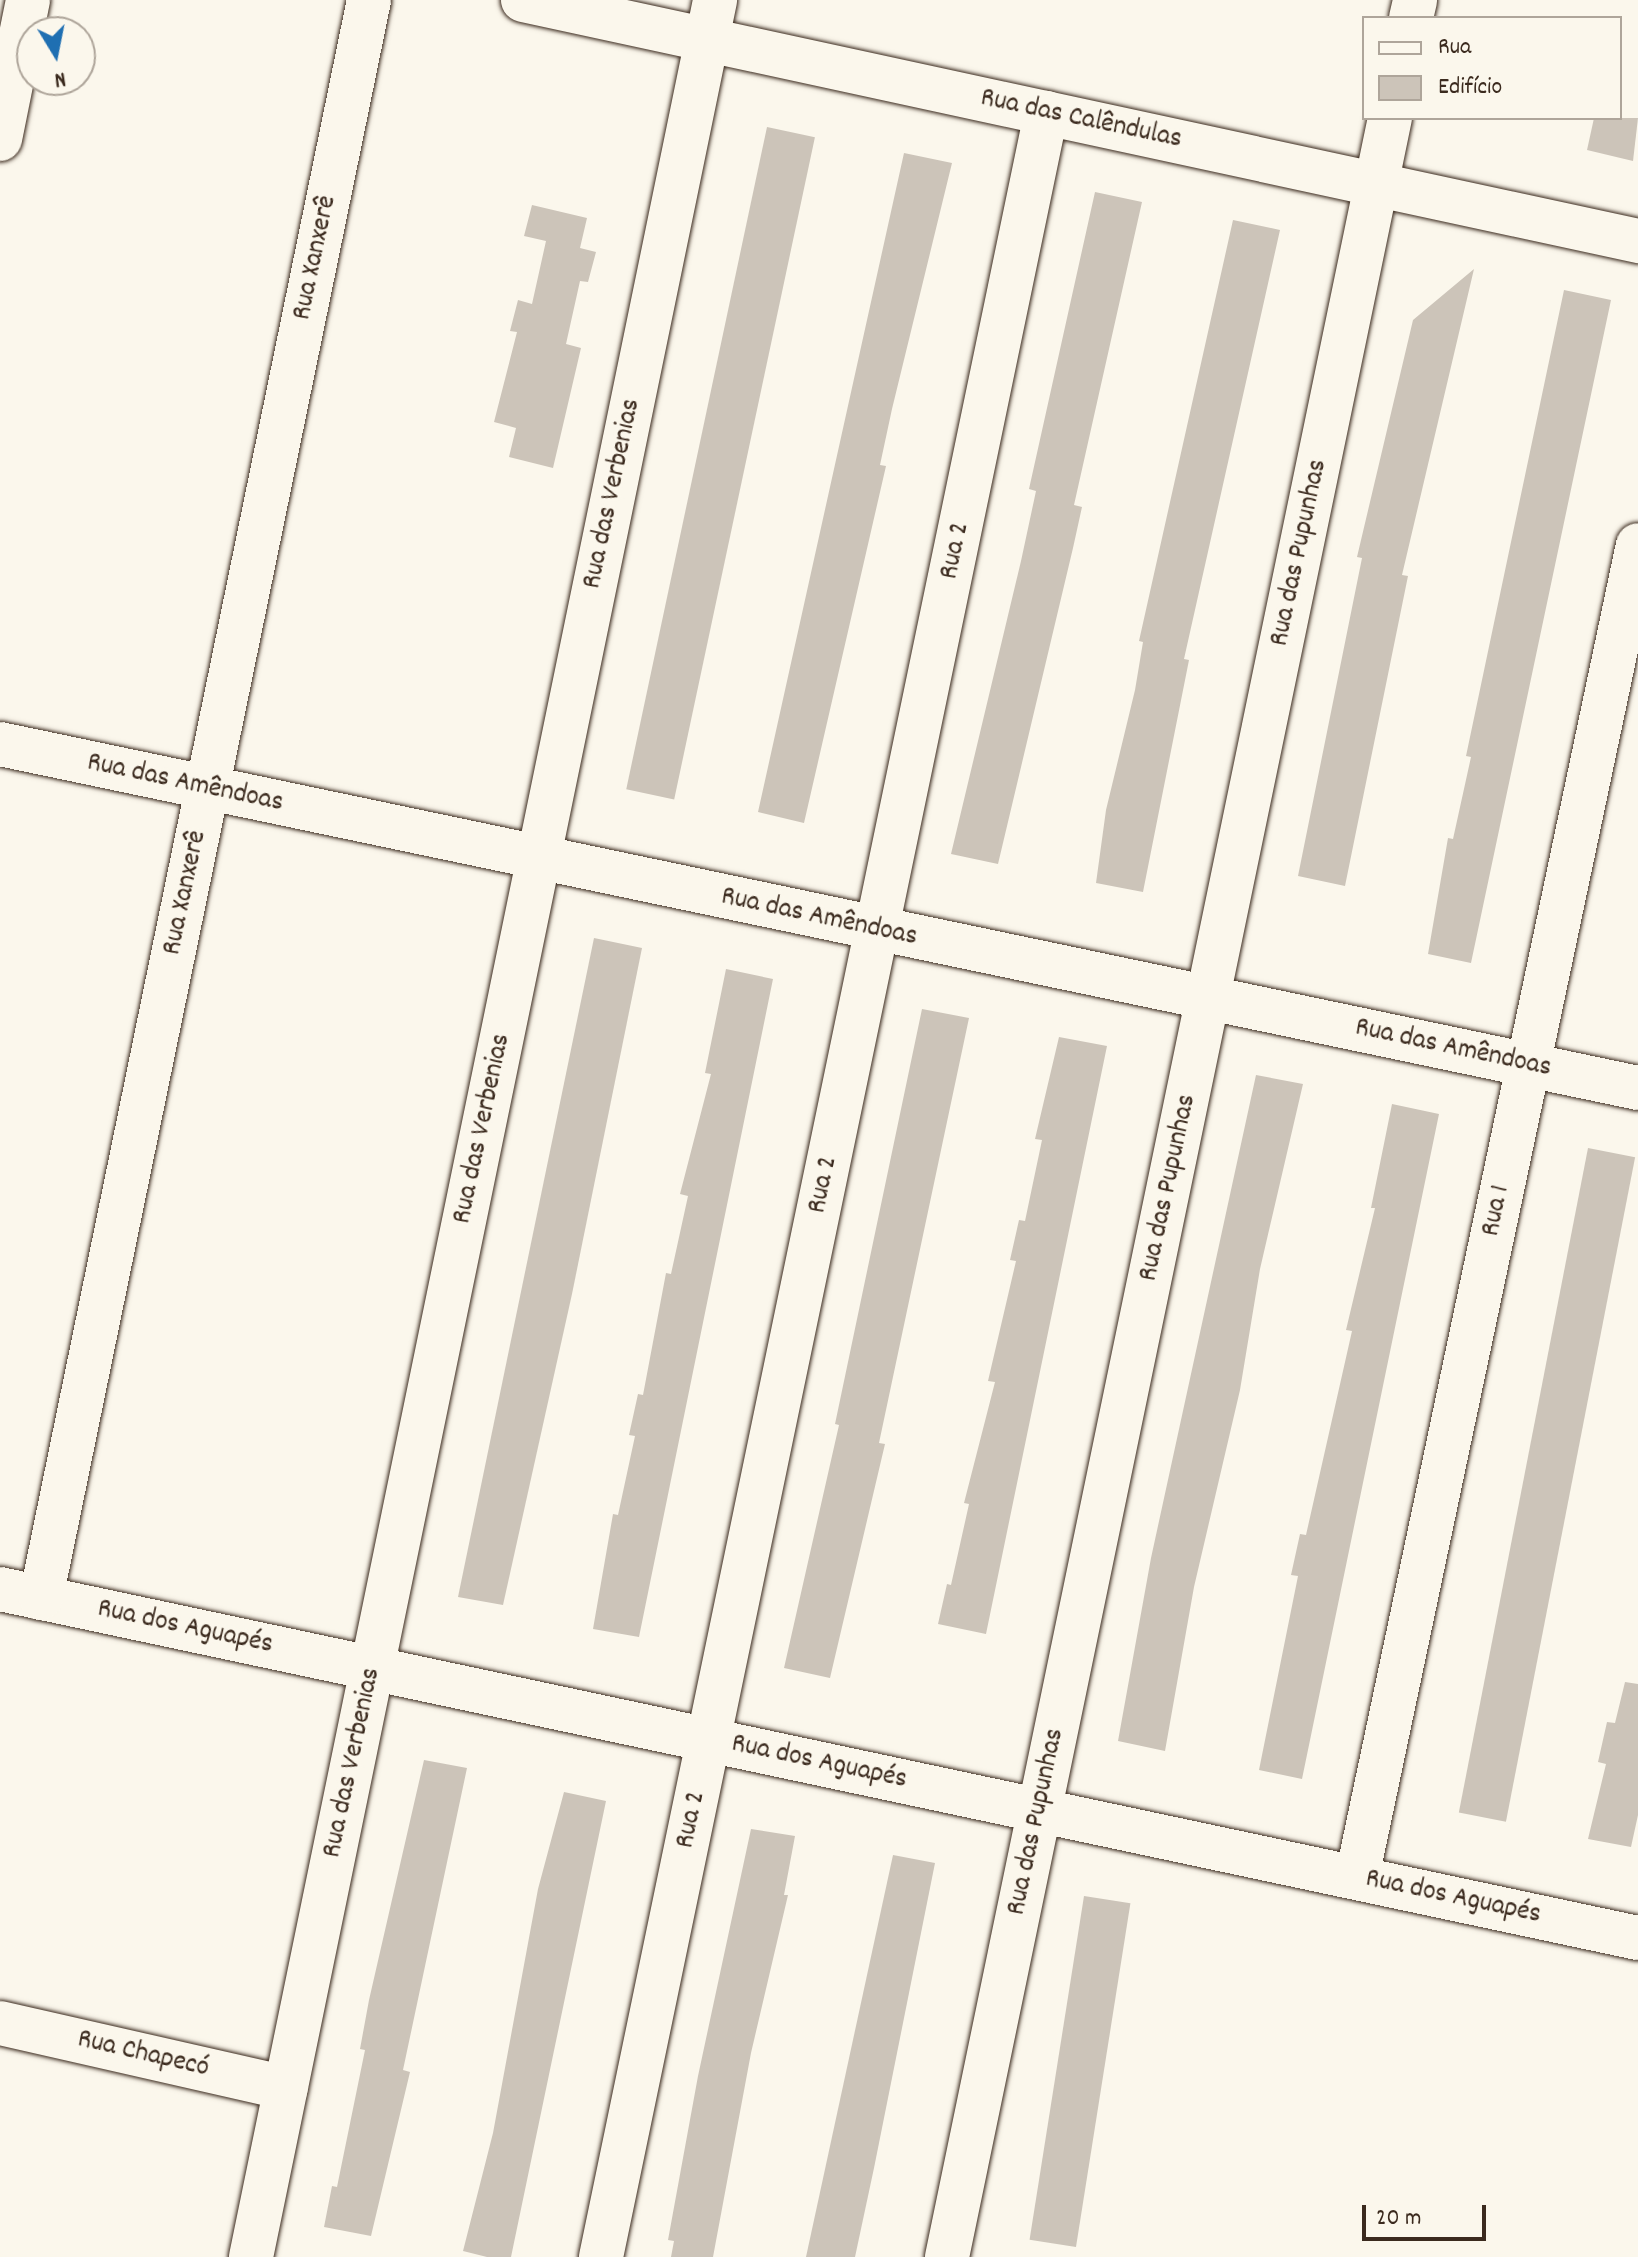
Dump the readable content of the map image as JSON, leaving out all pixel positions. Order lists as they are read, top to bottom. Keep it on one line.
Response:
{"streets":{"street":["Rua das Calêndulas","Rua Xanxerê","Rua das Verbenias","Rua 2","Rua das Pupunhas","Rua das Amêndoas","Rua 1","Rua dos Aguapés","Rua Chapecó"]},"crossings":[["Rua das Calêndulas","Rua das Verbenias"],["Rua das Calêndulas","Rua 2"],["Rua das Calêndulas","Rua das Pupunhas"],["Rua Xanxerê","Rua das Amêndoas"],["Rua Xanxerê","Rua dos Aguapés"],["Rua das Verbenias","Rua das Amêndoas"],["Rua das Verbenias","Rua dos Aguapés"],["Rua das Verbenias","Rua Chapecó"],["Rua 2","Rua das Amêndoas"],["Rua 2","Rua dos Aguapés"],["Rua das Pupunhas","Rua das Amêndoas"],["Rua das Pupunhas","Rua dos Aguapés"],["Rua das Amêndoas","Rua 1"],["Rua 1","Rua dos Aguapés"]],"legend":["Rua","Edifício"],"scale_bar":"20 m","north":"bottom"}
